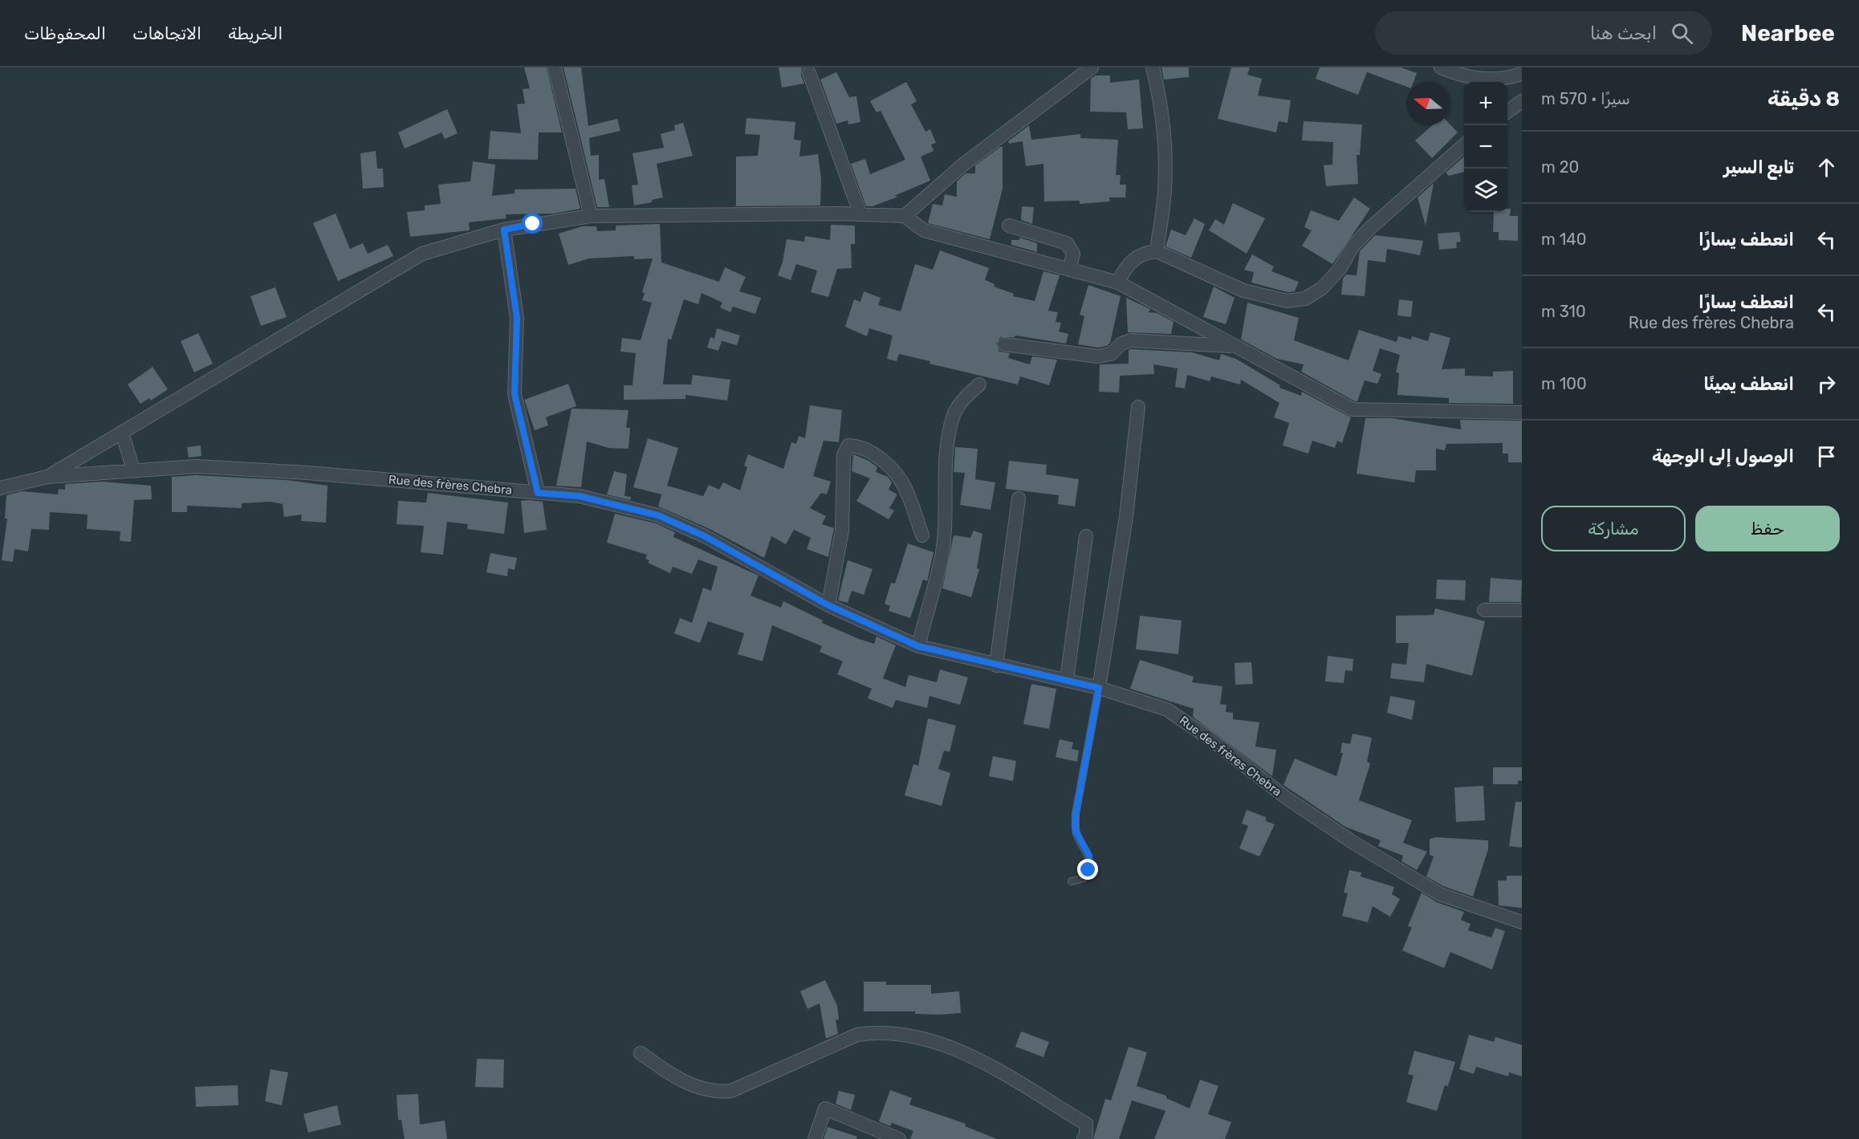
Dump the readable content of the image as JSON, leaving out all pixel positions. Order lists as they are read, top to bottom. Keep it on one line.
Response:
{"streets":{"street":["Rue des frères Chebra"]},"north":"left","page":{"header":"Nearbee","search":"ابحث هنا","nav":["الخريطة","الاتجاهات","المحفوظات"],"heading":["8 دقيقة","سيرًا · 570 m"],"map_buttons":["+","−"],"list":[["تابع السير","20 m"],["انعطف يسارًا","140 m"],["انعطف يسارًا","Rue des frères Chebra","310 m"],["انعطف يمينًا","100 m"],"الوصول إلى الوجهة"],"buttons":["حفظ","مشاركة"]}}
